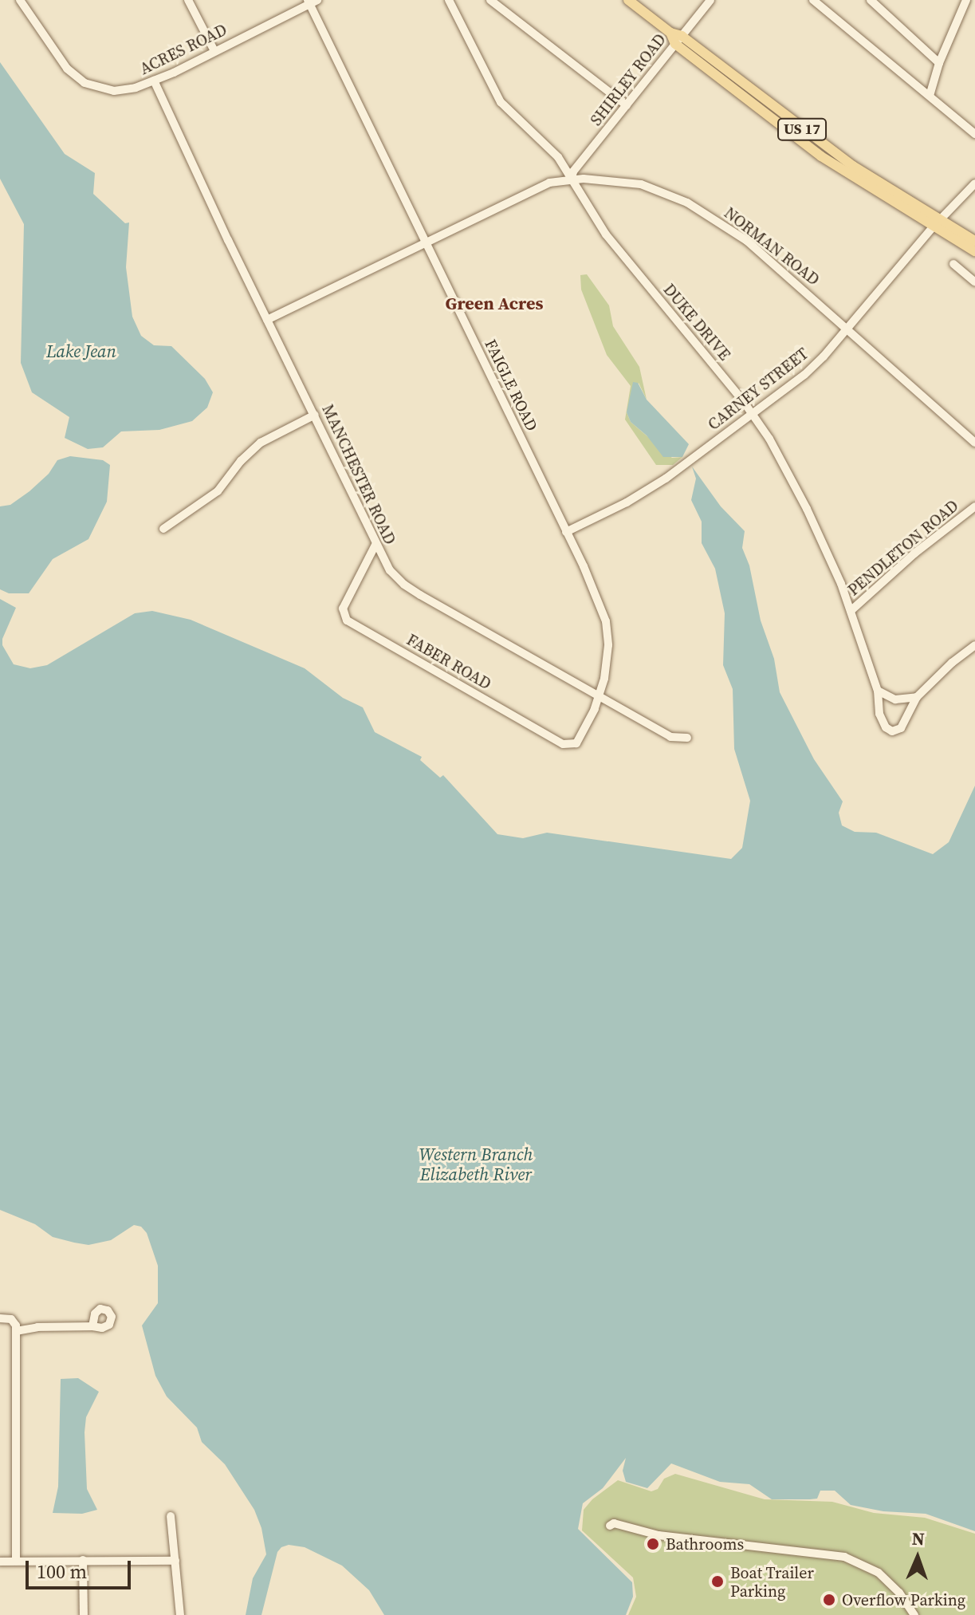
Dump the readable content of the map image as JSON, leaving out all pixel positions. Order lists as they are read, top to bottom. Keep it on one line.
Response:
{"streets":{"main road":["US 17"],"street":["ACRES ROAD","SHIRLEY ROAD","NORMAN ROAD","DUKE DRIVE","FAIGLE ROAD","CARNEY STREET","MANCHESTER ROAD","PENDLETON ROAD","FABER ROAD"]},"crossings":[["ACRES ROAD","FAIGLE ROAD"],["ACRES ROAD","MANCHESTER ROAD"],["SHIRLEY ROAD","US 17"],["SHIRLEY ROAD","NORMAN ROAD"],["SHIRLEY ROAD","DUKE DRIVE"],["US 17","CARNEY STREET"],["NORMAN ROAD","DUKE DRIVE"],["NORMAN ROAD","FAIGLE ROAD"],["NORMAN ROAD","CARNEY STREET"],["NORMAN ROAD","MANCHESTER ROAD"],["DUKE DRIVE","CARNEY STREET"],["DUKE DRIVE","PENDLETON ROAD"],["FAIGLE ROAD","CARNEY STREET"],["FAIGLE ROAD","MANCHESTER ROAD"],["FAIGLE ROAD","FABER ROAD"],["MANCHESTER ROAD","FABER ROAD"]],"districts":["Green Acres"],"water":["Lake Jean","Western Branch Elizabeth River"],"places":["Bathrooms","Boat Trailer Parking","Overflow Parking"],"scale_bar":"100 m","north":"top"}
